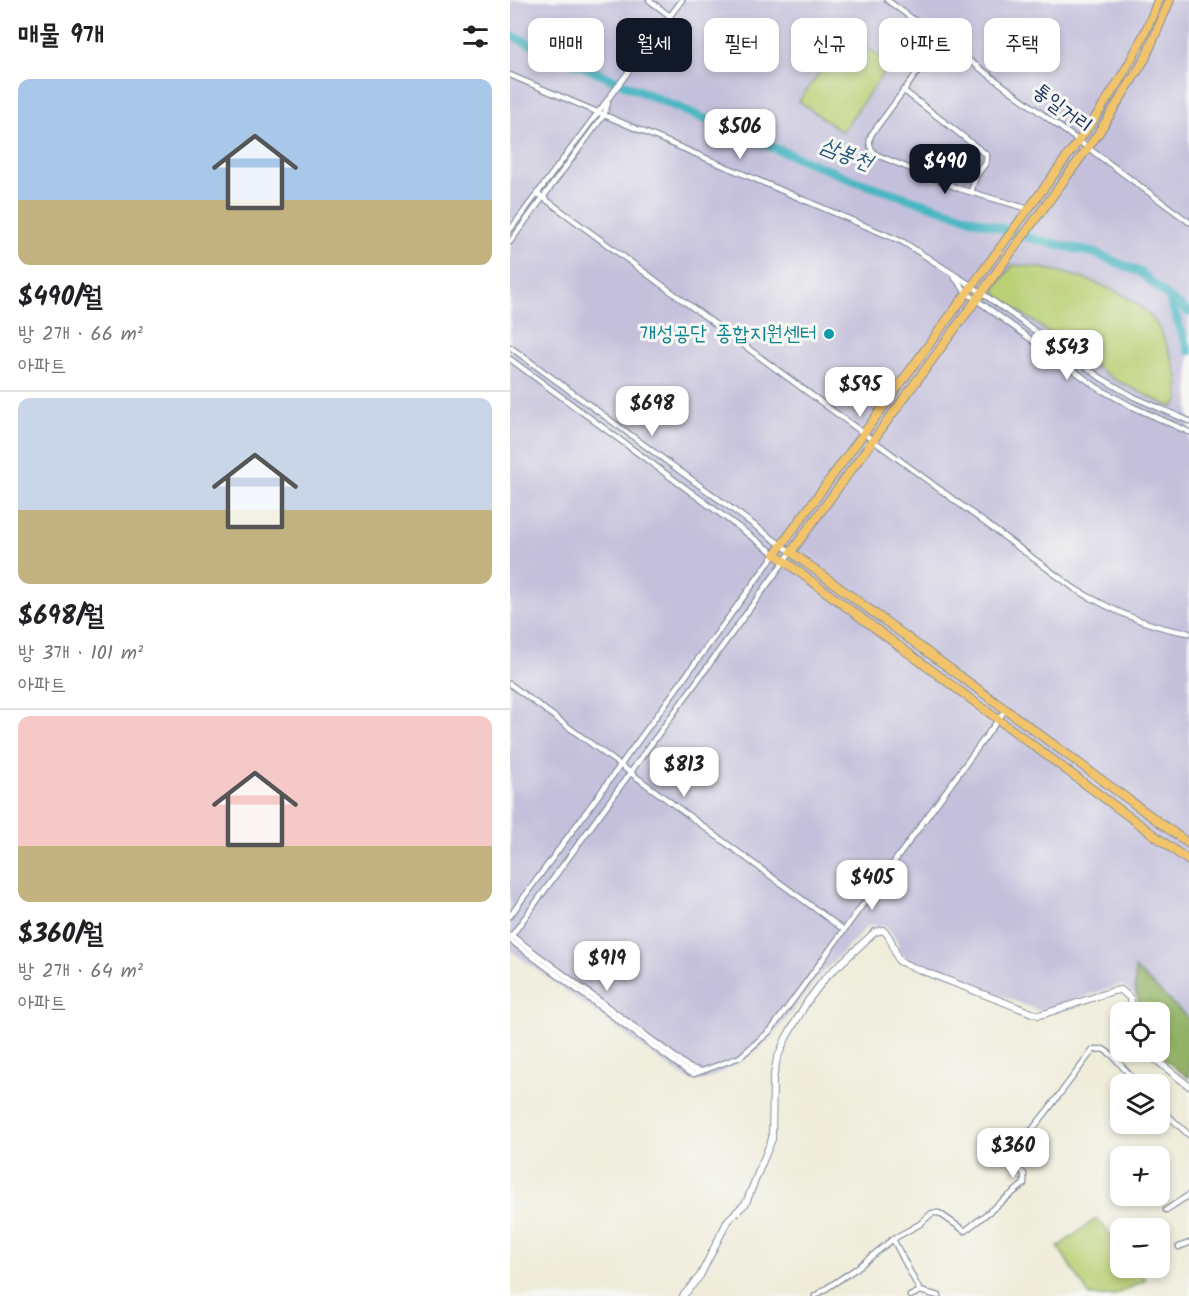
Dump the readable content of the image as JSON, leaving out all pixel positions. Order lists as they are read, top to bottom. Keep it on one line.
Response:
{"streets":{"street":["통일거리"]},"water":["삼봉천"],"places":["개성공단 종합지원센터"],"page":{"heading":"매물 9개","chip":["매매","월세","필터","신규","아파트","주택"],"list":[{"name":"$490/월","note":"방 2개 · 66 m² · 아파트"},{"name":"$698/월","note":"방 3개 · 101 m² · 아파트"},{"name":"$360/월","note":"방 2개 · 64 m² · 아파트"}],"price":["$506","$490","$543","$595","$698","$813","$405","$919","$360"],"map_buttons":["+","−"]}}
